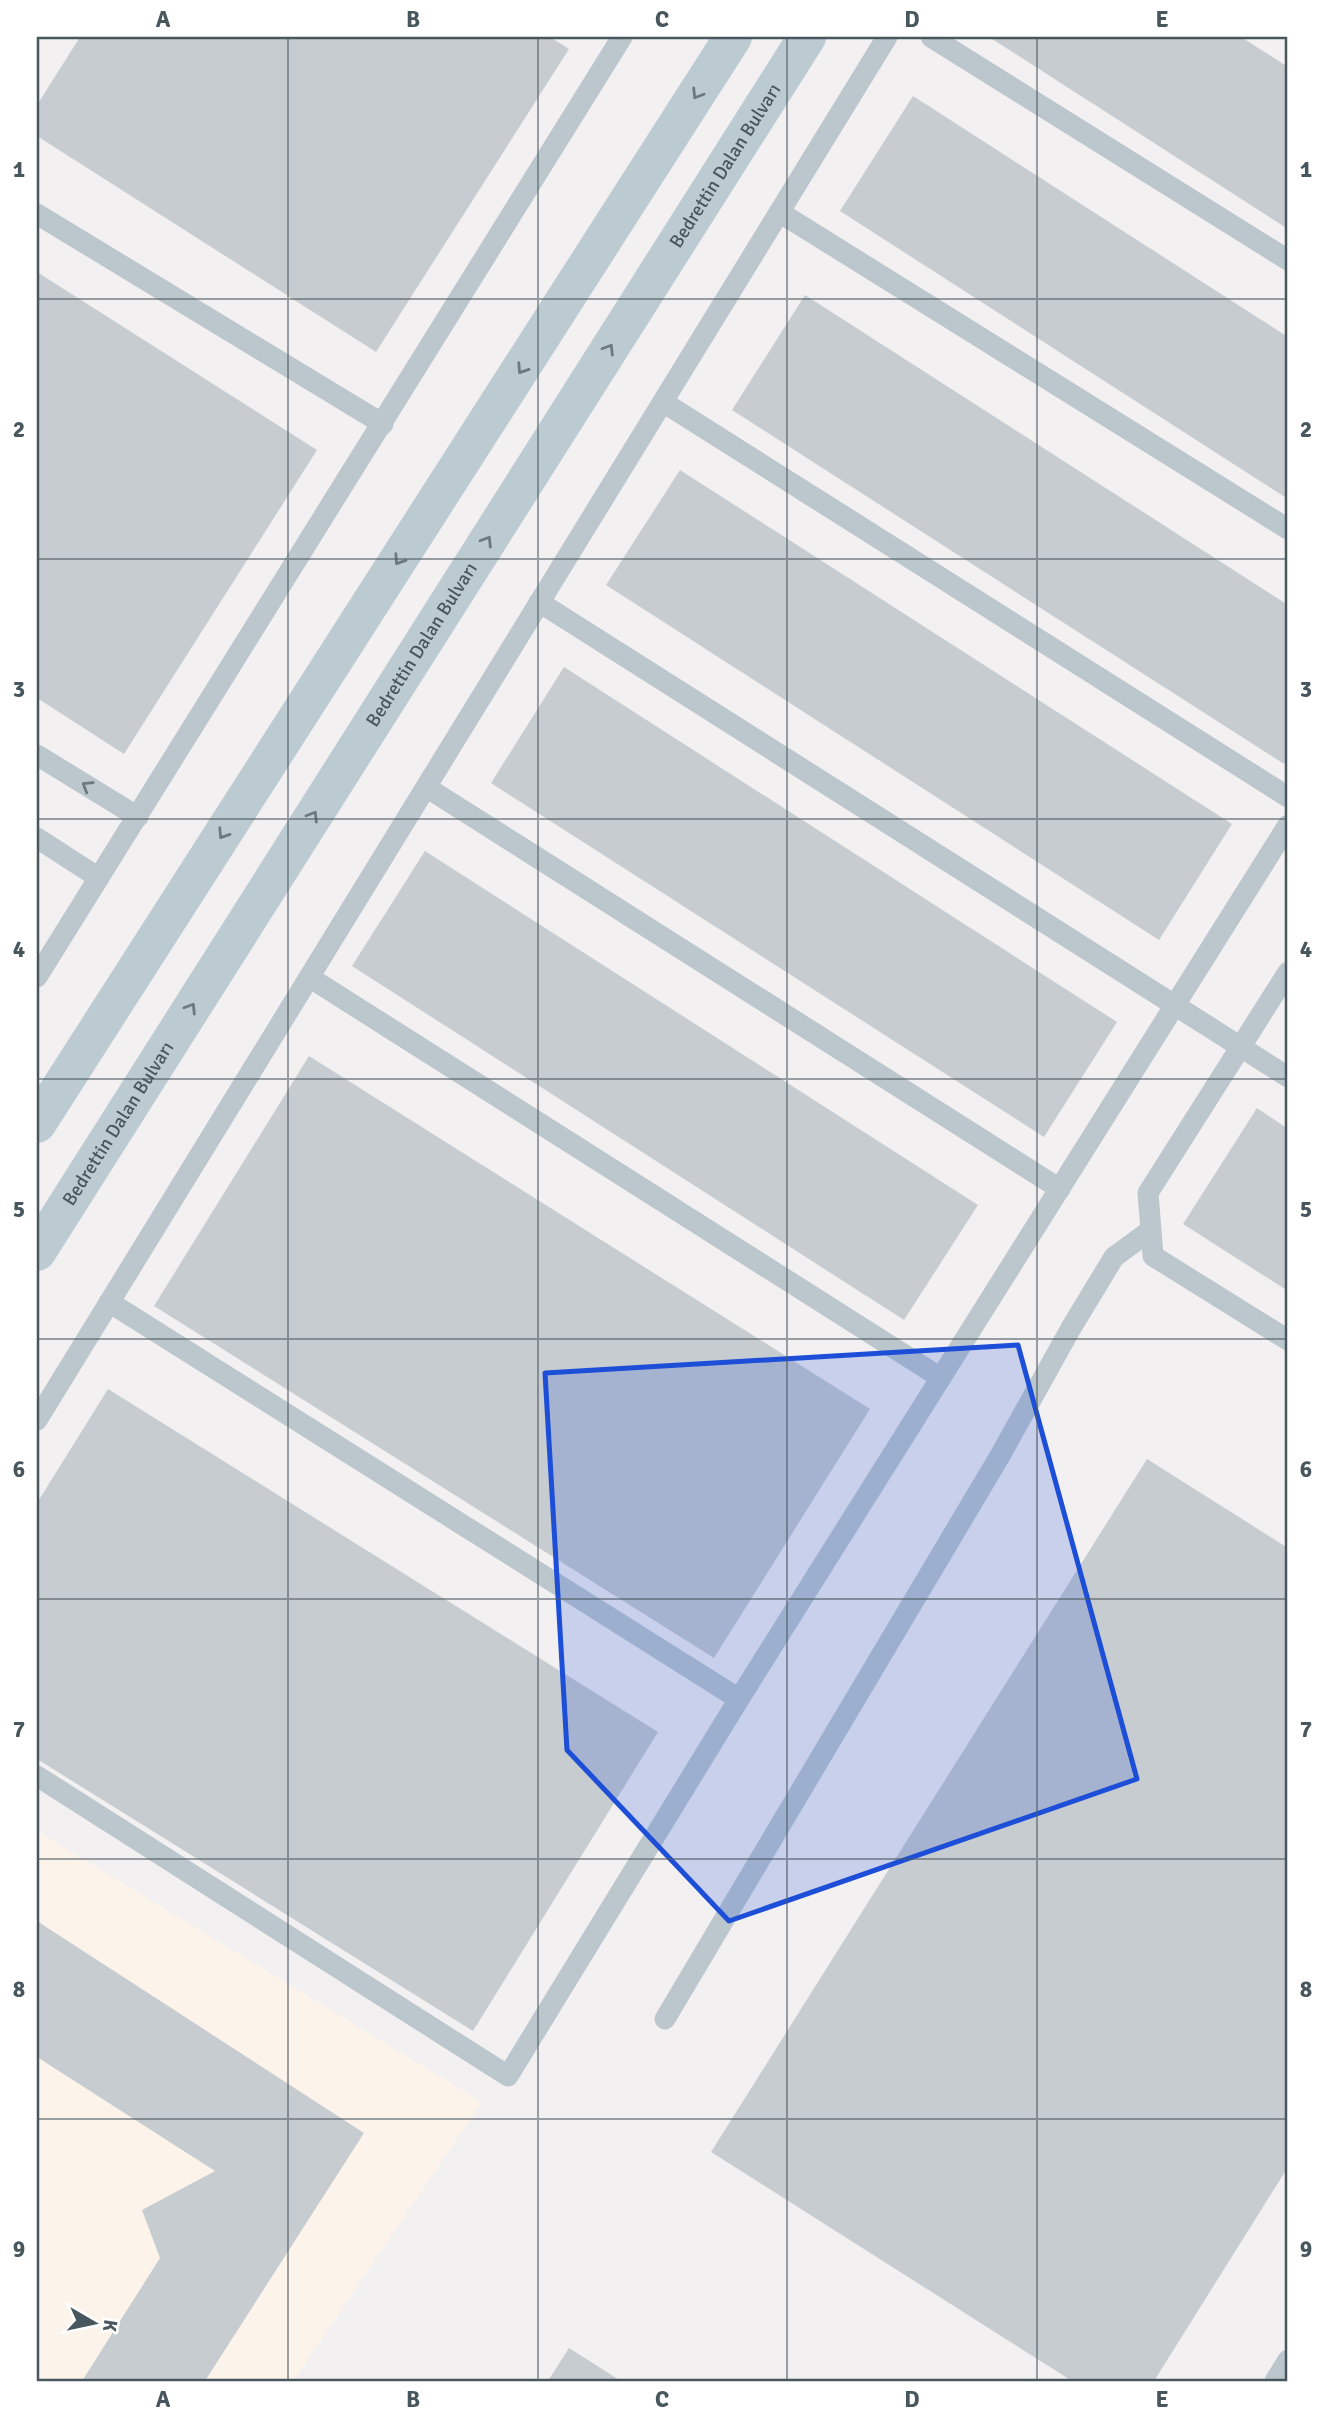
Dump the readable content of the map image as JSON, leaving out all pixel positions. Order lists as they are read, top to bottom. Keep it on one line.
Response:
{"streets":{"main road":["Bedrettin Dalan Bulvarı"]},"north":"right","grid":{"columns":["A","B","C","D","E"],"rows":["1","2","3","4","5","6","7","8","9"]}}
